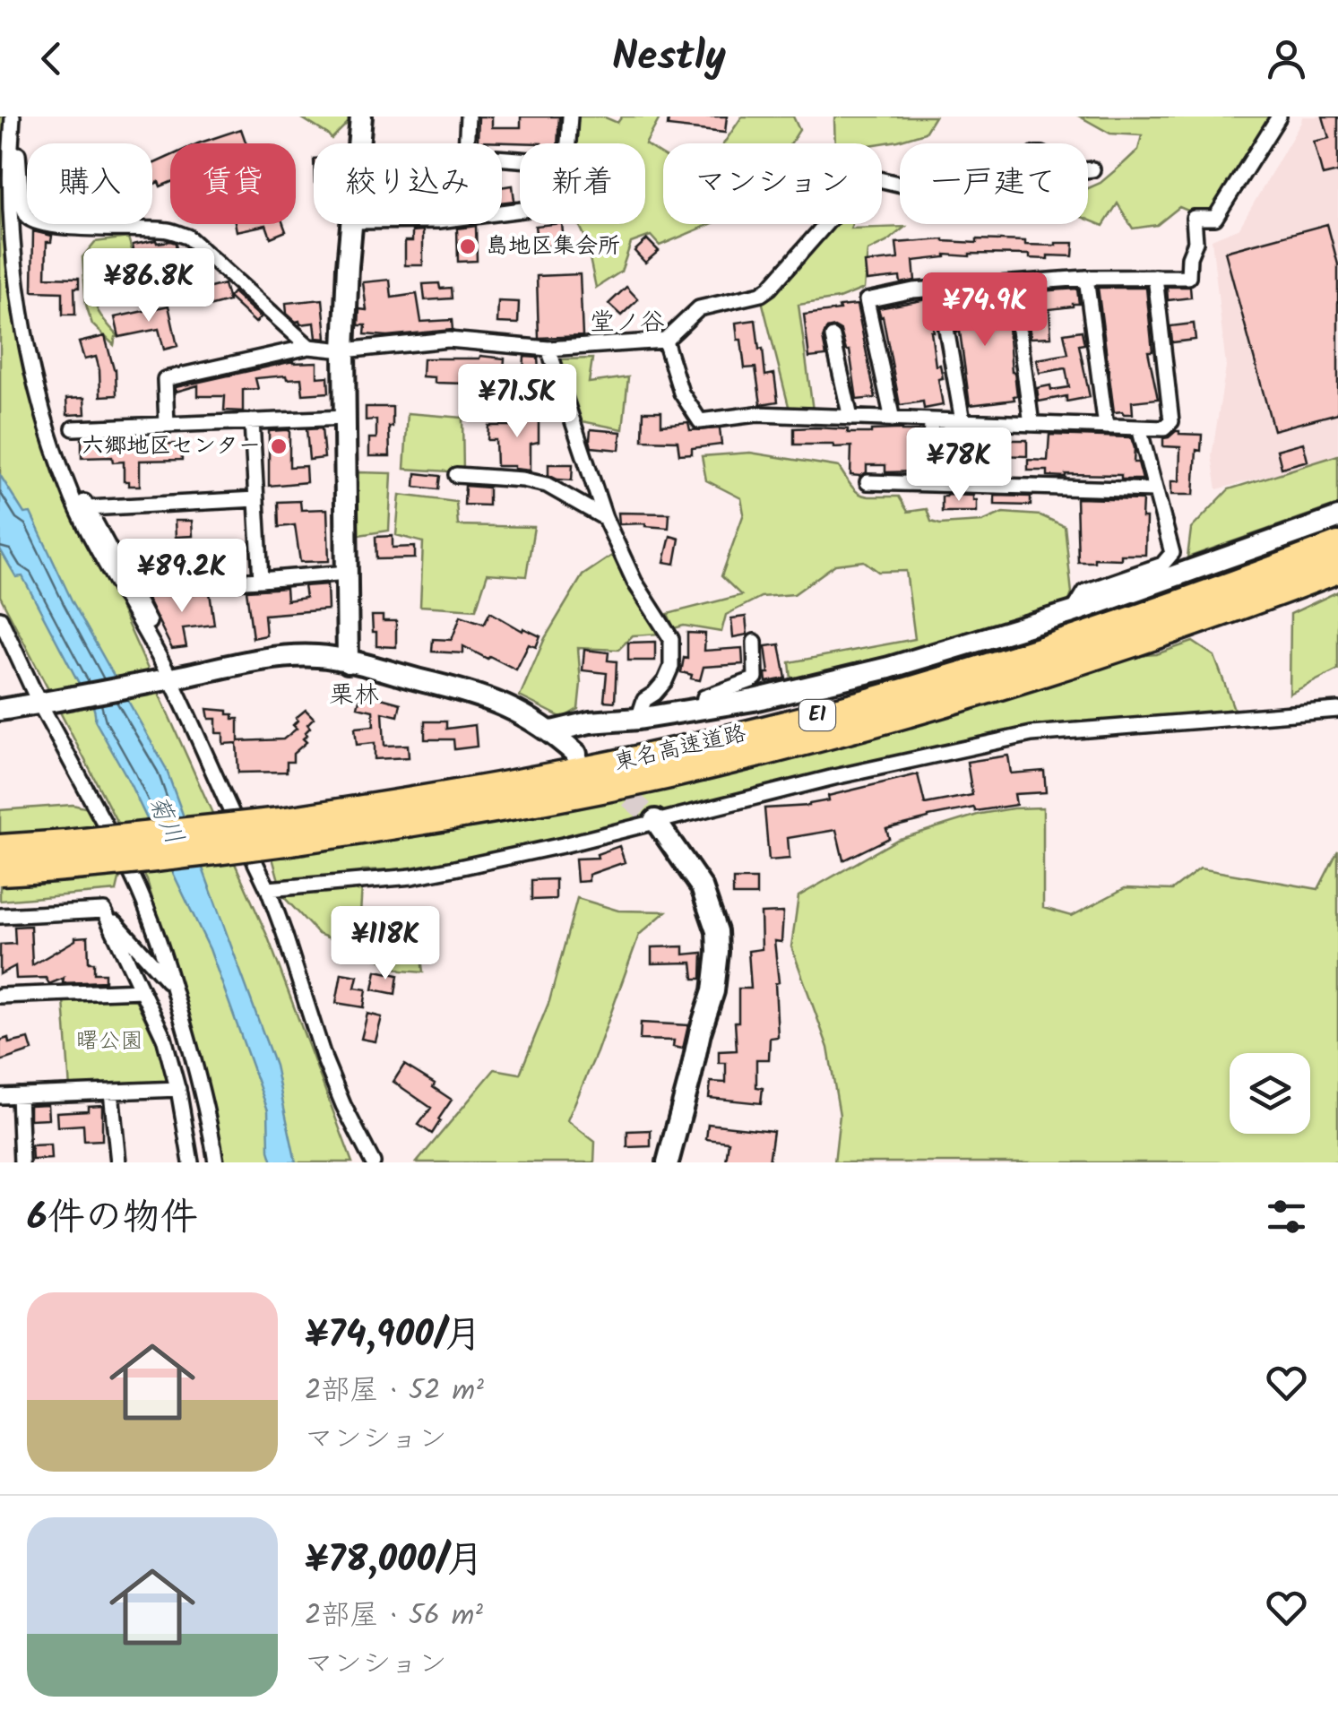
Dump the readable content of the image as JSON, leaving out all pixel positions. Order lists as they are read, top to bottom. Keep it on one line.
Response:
{"streets":{"highway":["E1","東名高速道路"]},"districts":["堂ノ谷","栗林"],"water":["菊川"],"parks":["曙公園"],"places":["島地区集会所","六郷地区センター"],"page":{"header":"Nestly","chip":["購入","賃貸","絞り込み","新着","マンション","一戸建て"],"price":["¥86.8K","¥74.9K","¥71.5K","¥78K","¥89.2K","¥118K"],"heading":"6件の物件","list":[{"name":"¥74,900/月","note":"2部屋 · 52 m² · マンション"},{"name":"¥78,000/月","note":"2部屋 · 56 m² · マンション"}]}}
